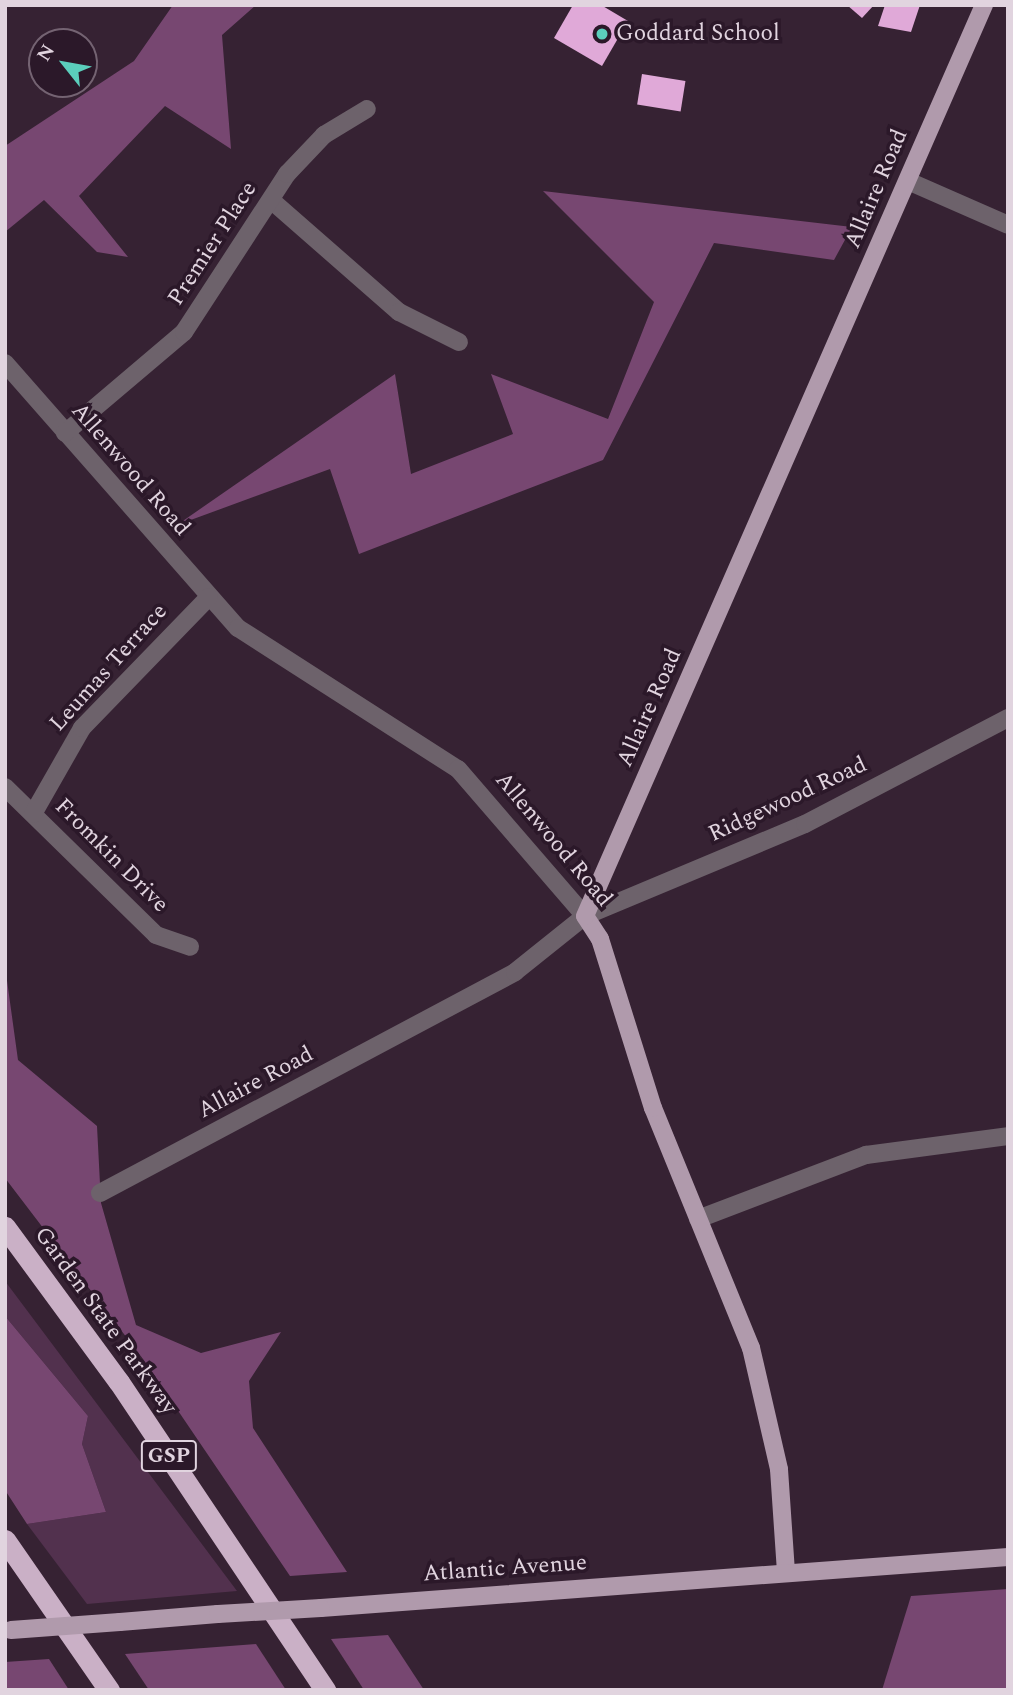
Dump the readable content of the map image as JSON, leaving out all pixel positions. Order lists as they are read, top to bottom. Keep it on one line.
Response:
{"streets":{"highway":["Garden State Parkway","GSP"],"main road":["Allaire Road","Allenwood Road","Atlantic Avenue"],"street":["Premier Place","Leumas Terrace","Ridgewood Road","Fromkin Drive"]},"crossings":[["Allaire Road","Allenwood Road"],["Allaire Road","Ridgewood Road"],["Premier Place","Allenwood Road"],["Allenwood Road","Leumas Terrace"],["Allenwood Road","Ridgewood Road"],["Allenwood Road","Atlantic Avenue"],["Leumas Terrace","Fromkin Drive"]],"places":["Goddard School"],"north":"top left"}
